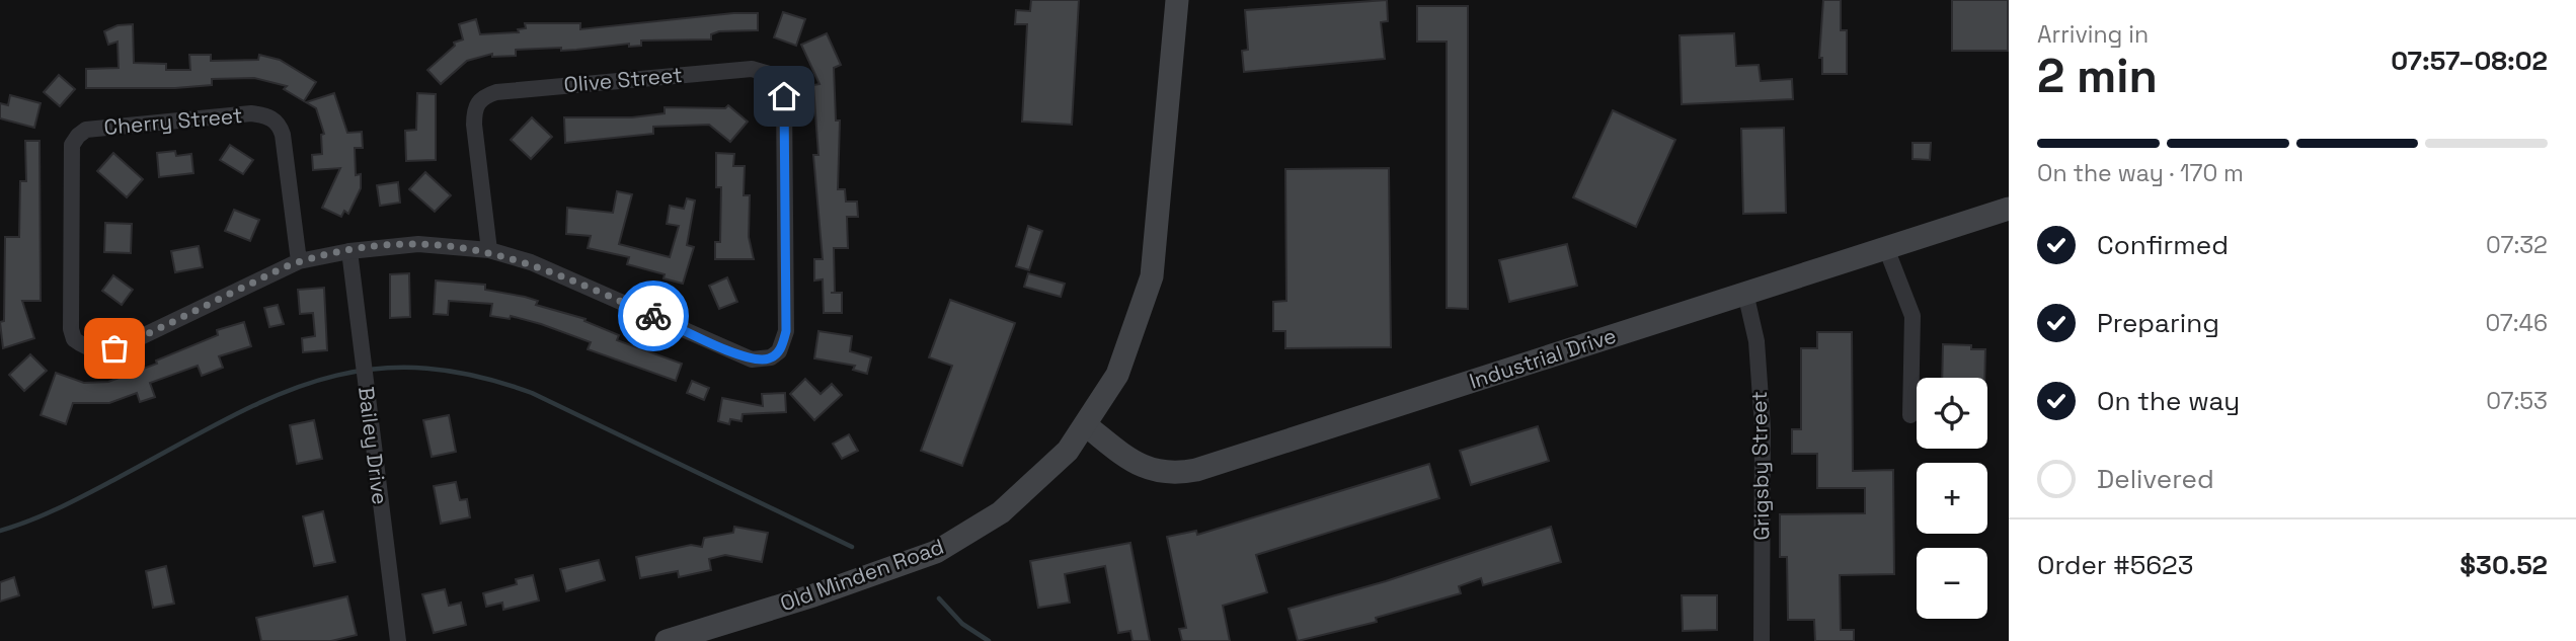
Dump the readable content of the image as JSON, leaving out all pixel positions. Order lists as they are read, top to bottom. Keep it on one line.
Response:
{"streets":{"main road":["Industrial Drive","Old Minden Road"],"street":["Olive Street","Cherry Street","Bailey Drive","Grigsby Street"]},"crossings":[["Industrial Drive","Grigsby Street"],["Industrial Drive","Old Minden Road"]],"page":{"heading":["2 min","Arriving in","07:57–08:02"],"panel":["Order #5623","$30.52"],"bar":"On the way · 170 m","list":[["Confirmed","07:32"],["Preparing","07:46"],["On the way","07:53"],"Delivered"],"map_buttons":["+","−"]}}
